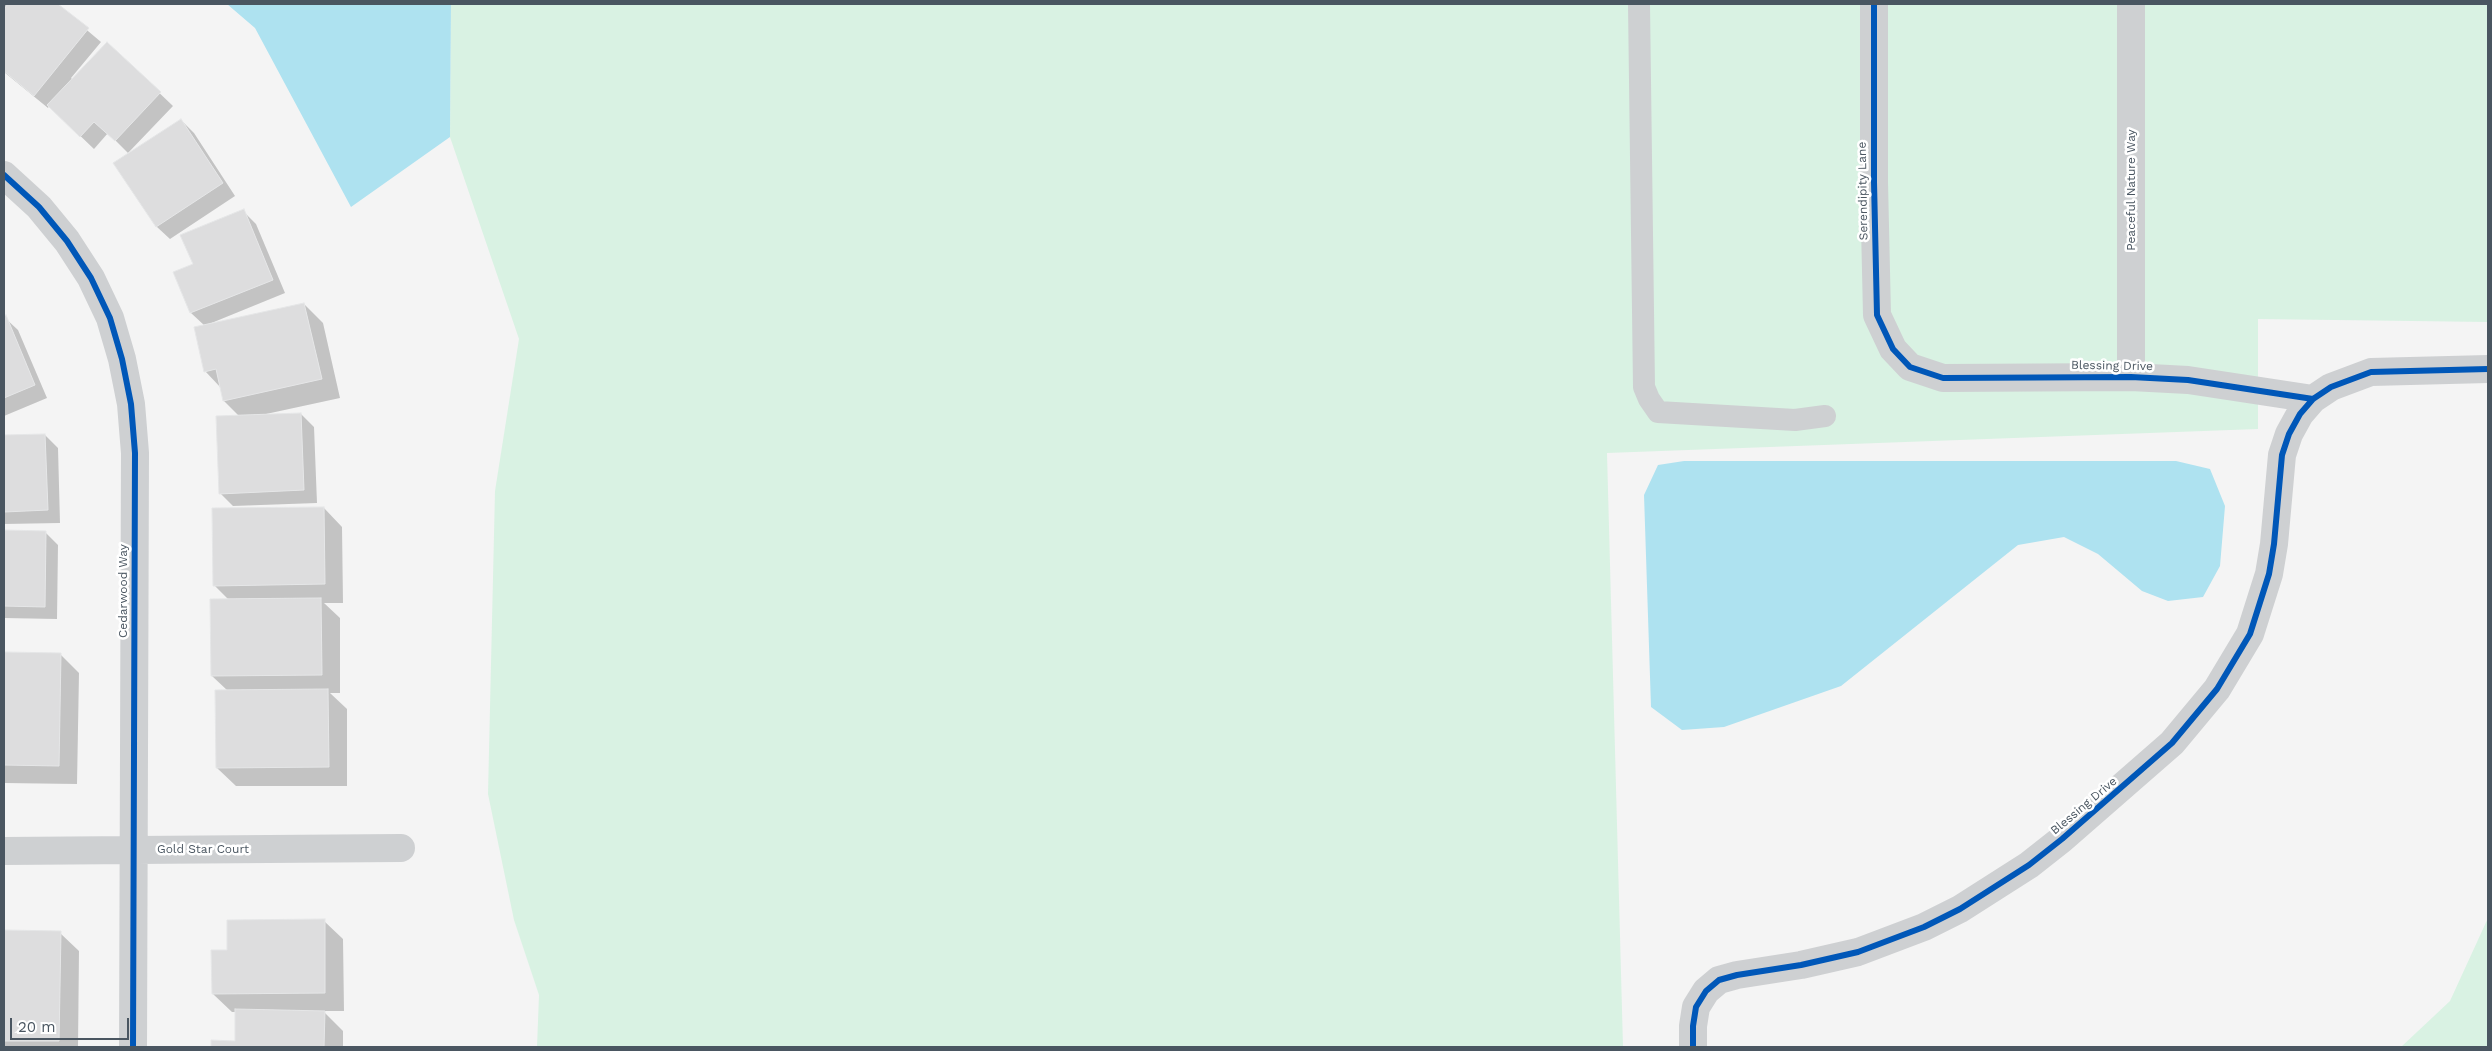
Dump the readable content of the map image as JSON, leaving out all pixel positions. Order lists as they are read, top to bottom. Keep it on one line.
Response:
{"streets":{"street":["Peaceful Nature Way","Serendipity Lane","Blessing Drive","Cedarwood Way","Gold Star Court"]},"crossings":[["Peaceful Nature Way","Blessing Drive"],["Serendipity Lane","Blessing Drive"],["Cedarwood Way","Gold Star Court"]],"scale_bar":"20 m"}
